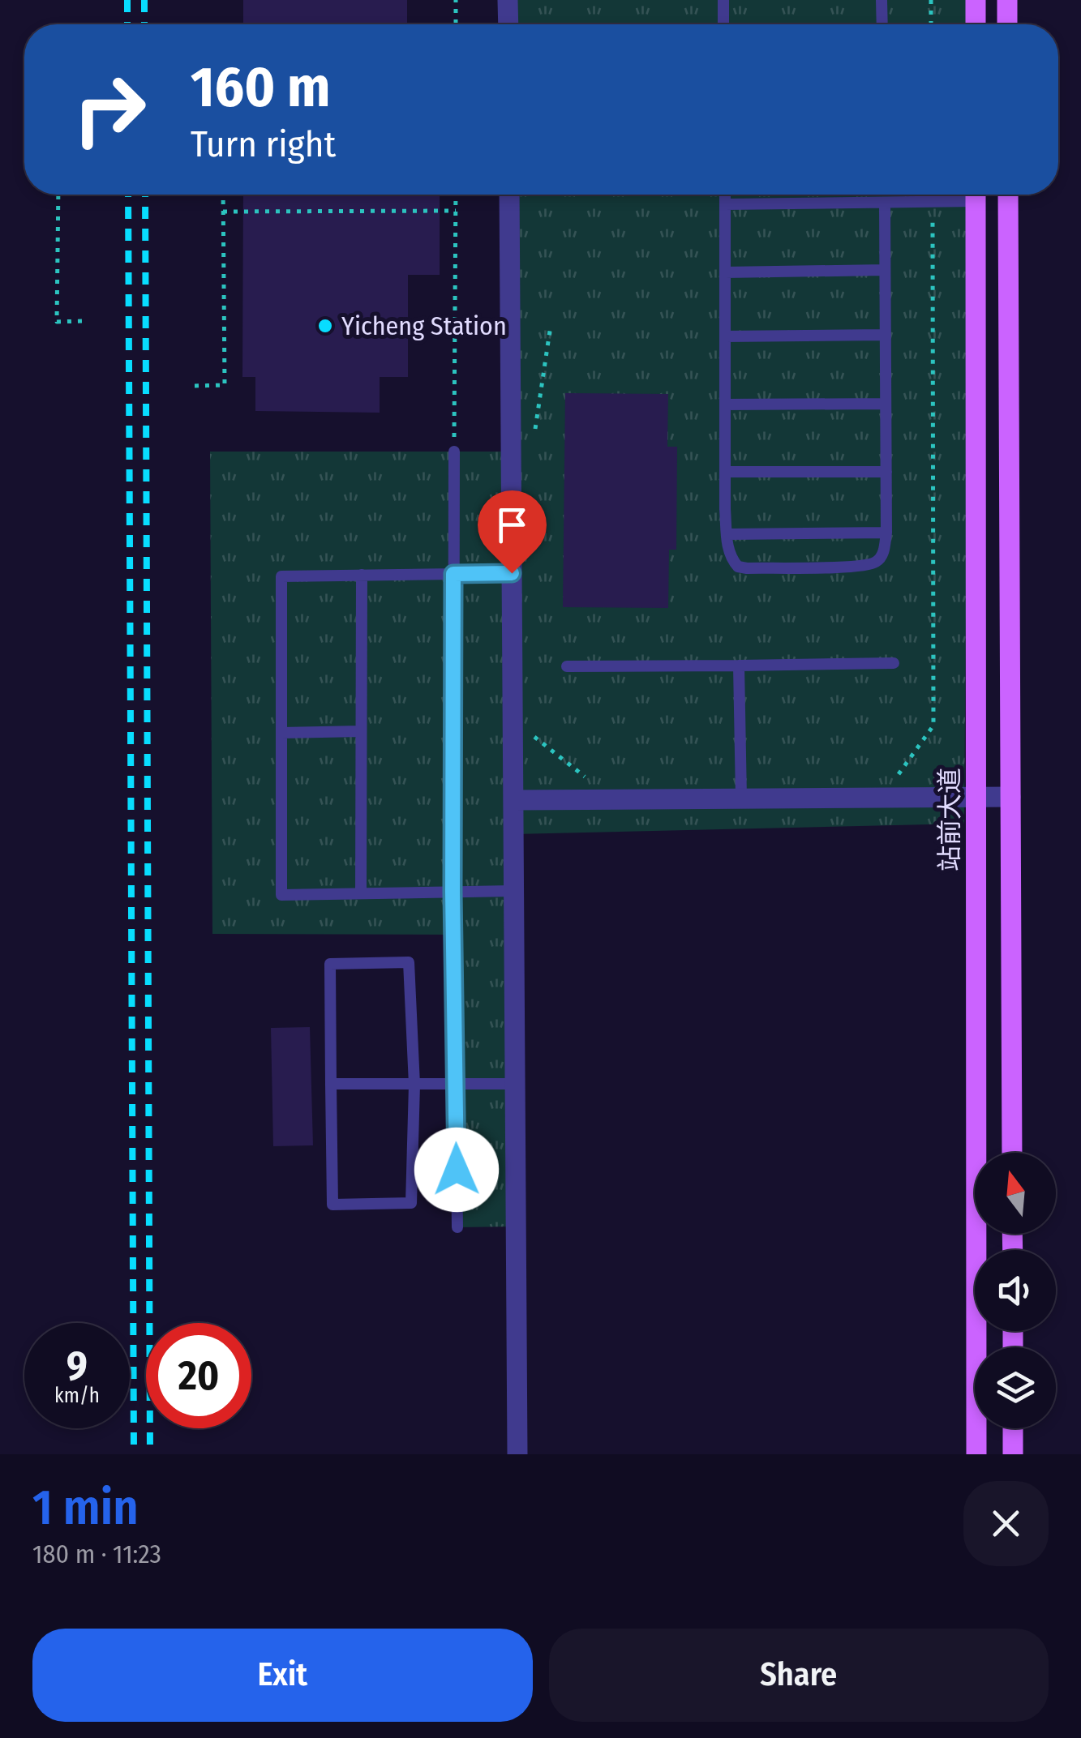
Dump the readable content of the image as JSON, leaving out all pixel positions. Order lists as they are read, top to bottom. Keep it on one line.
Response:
{"streets":{"main road":["站前大道"]},"places":["Yicheng Station"],"north":"top","page":{"turn":["160 m","Turn right"],"speed":"9 km/h","limit":"20","heading":["1 min","180 m · 11:23"],"buttons":["Exit","Share"]}}
